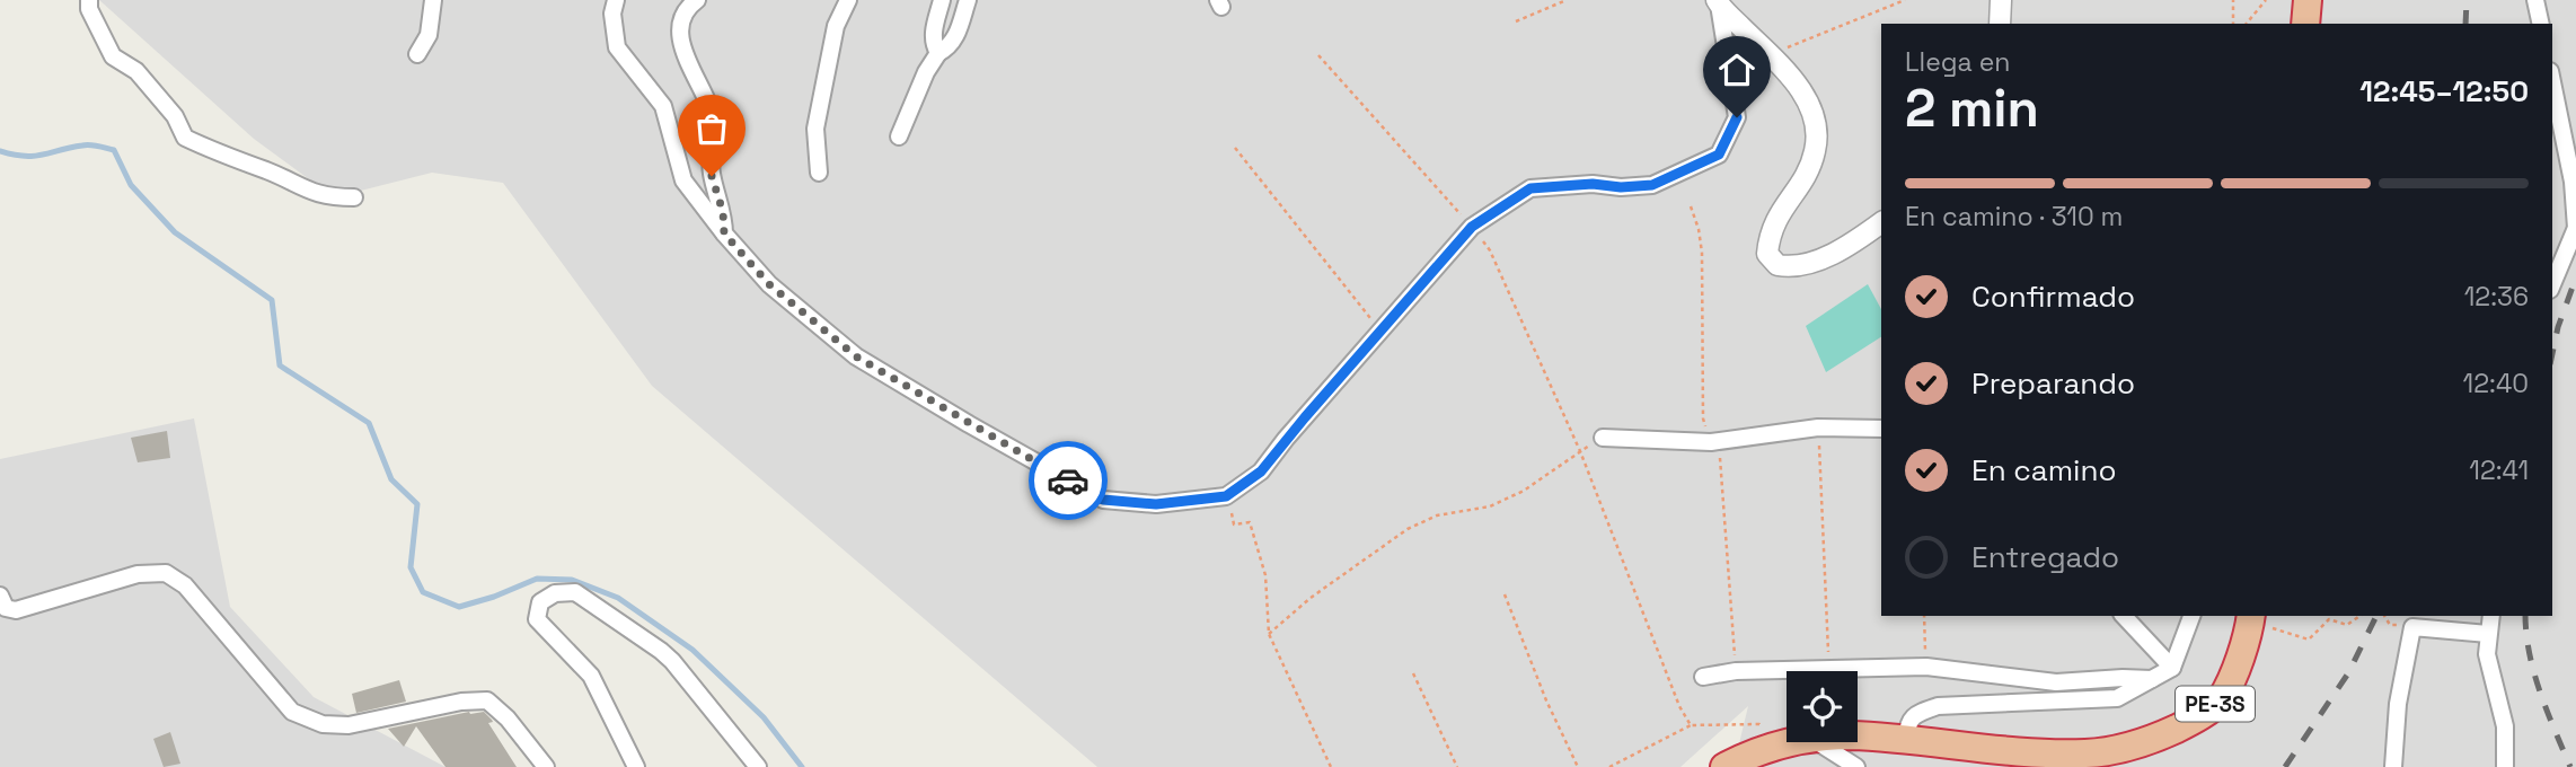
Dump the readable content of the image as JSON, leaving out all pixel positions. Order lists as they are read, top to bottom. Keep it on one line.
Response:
{"streets":{"highway":["PE-3S"]},"page":{"heading":["2 min","Llega en","12:45–12:50"],"bar":"En camino · 310 m","list":[["Confirmado","12:36"],["Preparando","12:40"],["En camino","12:41"],"Entregado"]}}
